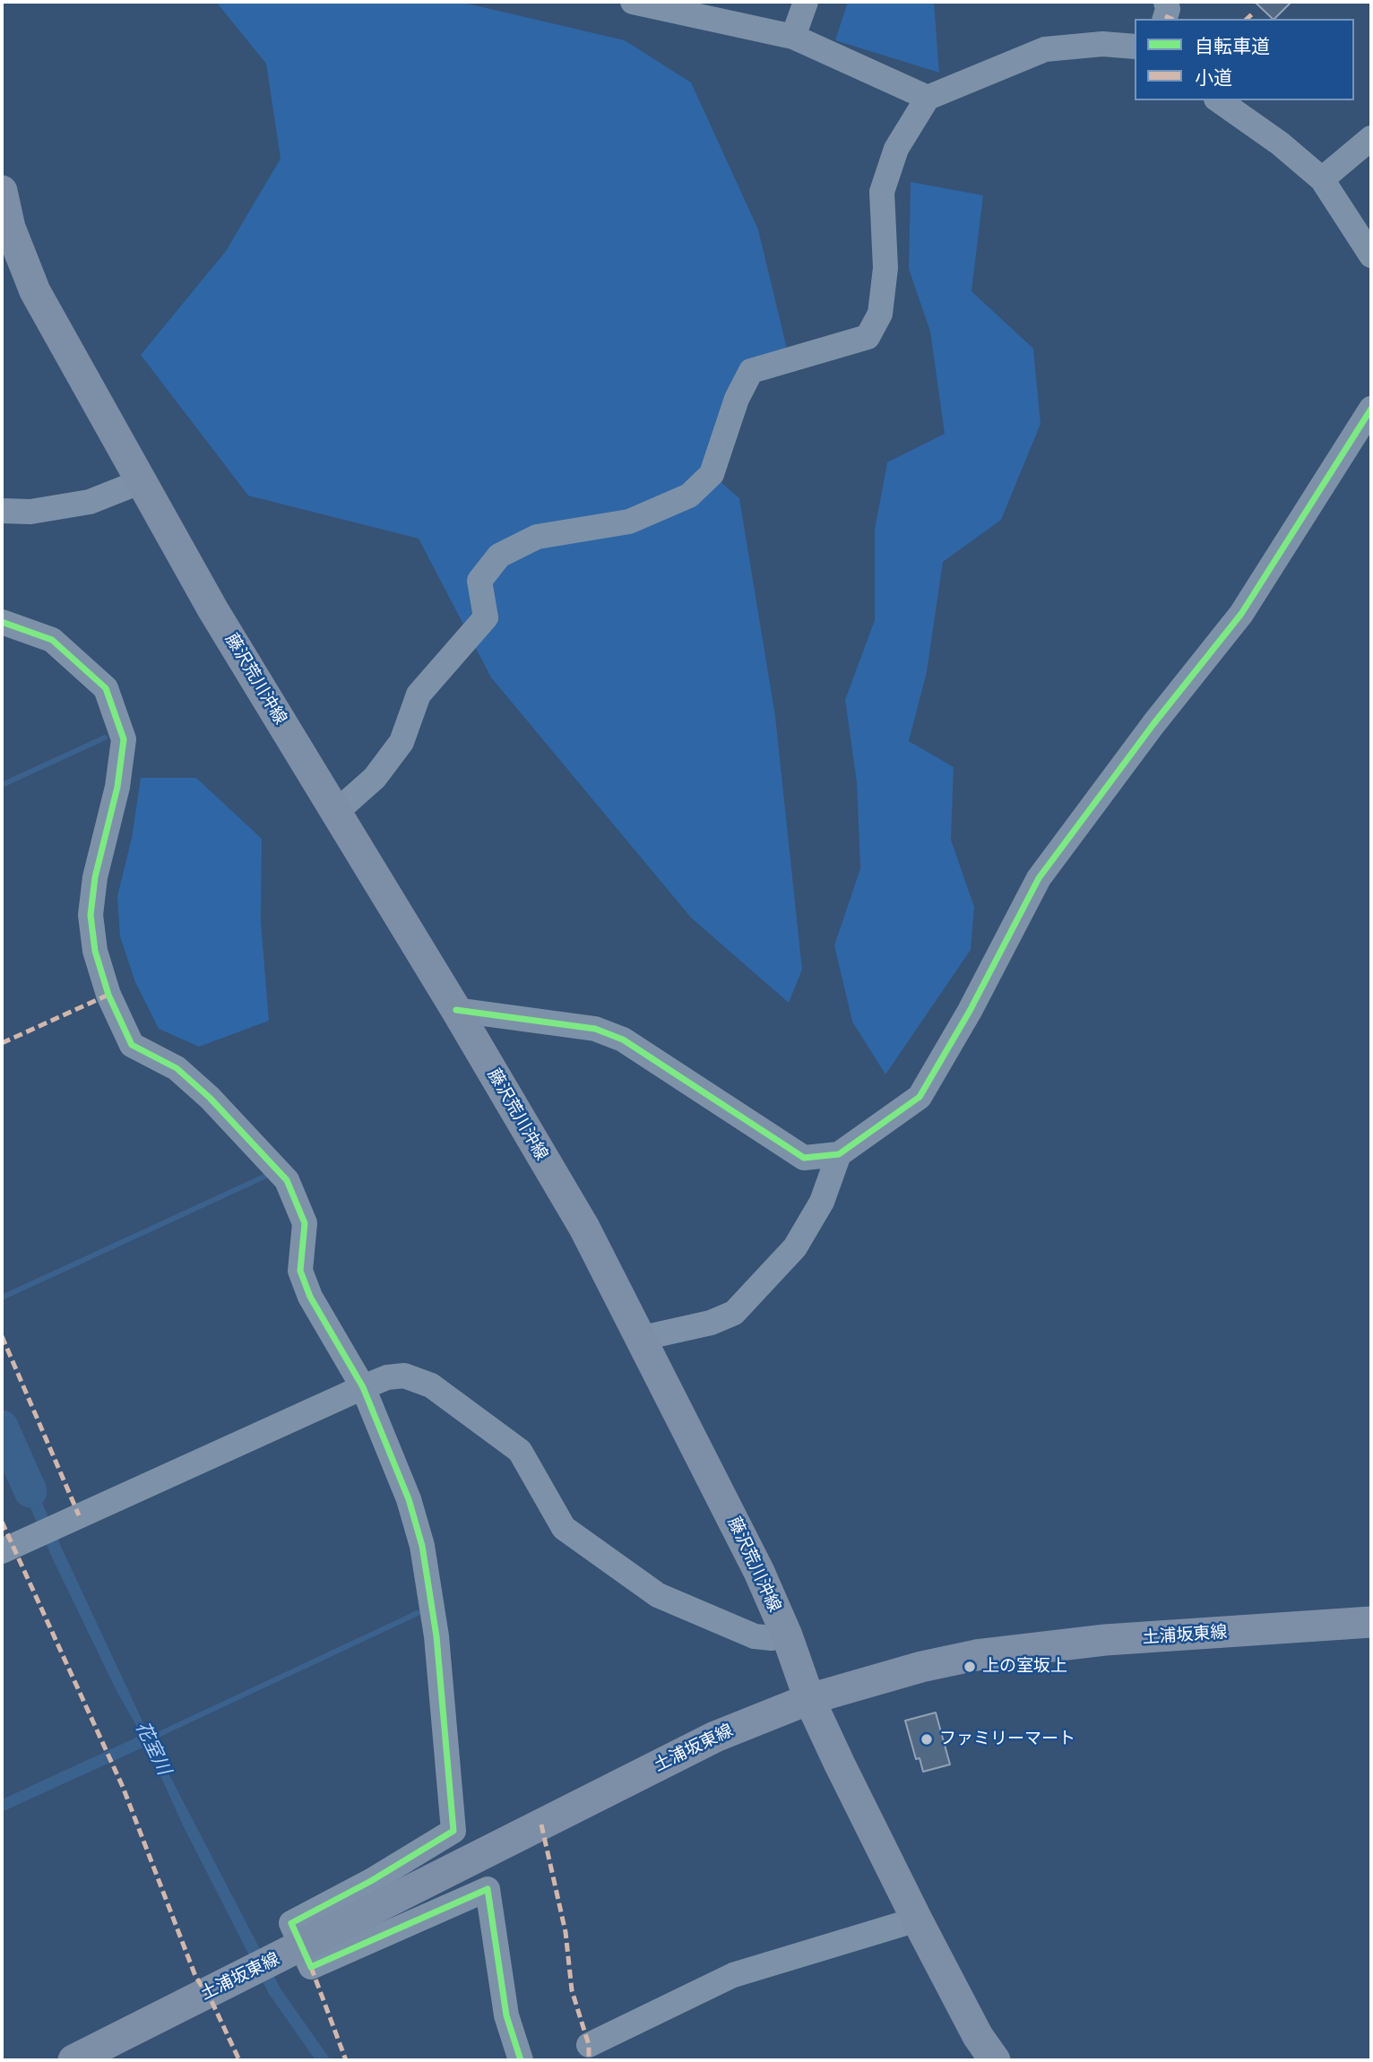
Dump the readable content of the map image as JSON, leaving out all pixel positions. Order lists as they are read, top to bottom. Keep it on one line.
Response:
{"streets":{"main road":["藤沢荒川沖線","土浦坂東線"]},"crossings":[["藤沢荒川沖線","土浦坂東線"]],"water":["花室川"],"places":["上の室坂上","ファミリーマート"],"legend":["自転車道","小道"]}
